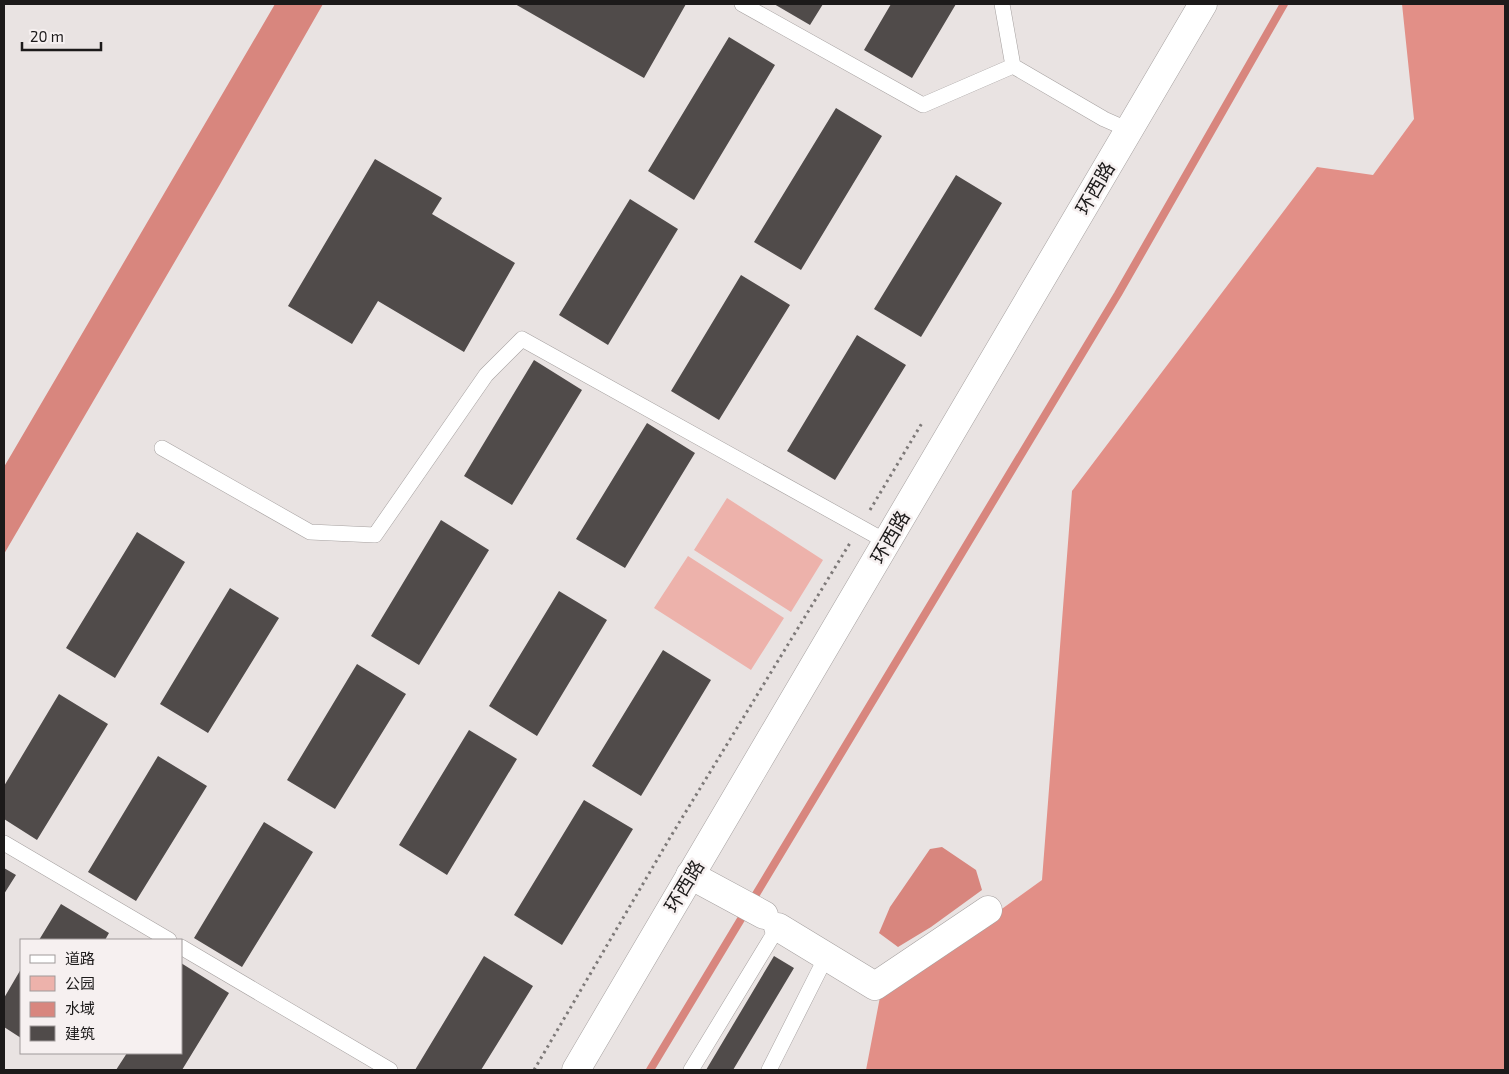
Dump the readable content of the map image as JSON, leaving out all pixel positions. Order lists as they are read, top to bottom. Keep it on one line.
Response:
{"streets":{"street":["环西路"]},"legend":["道路","公园","水域","建筑"],"scale_bar":"20 m"}
